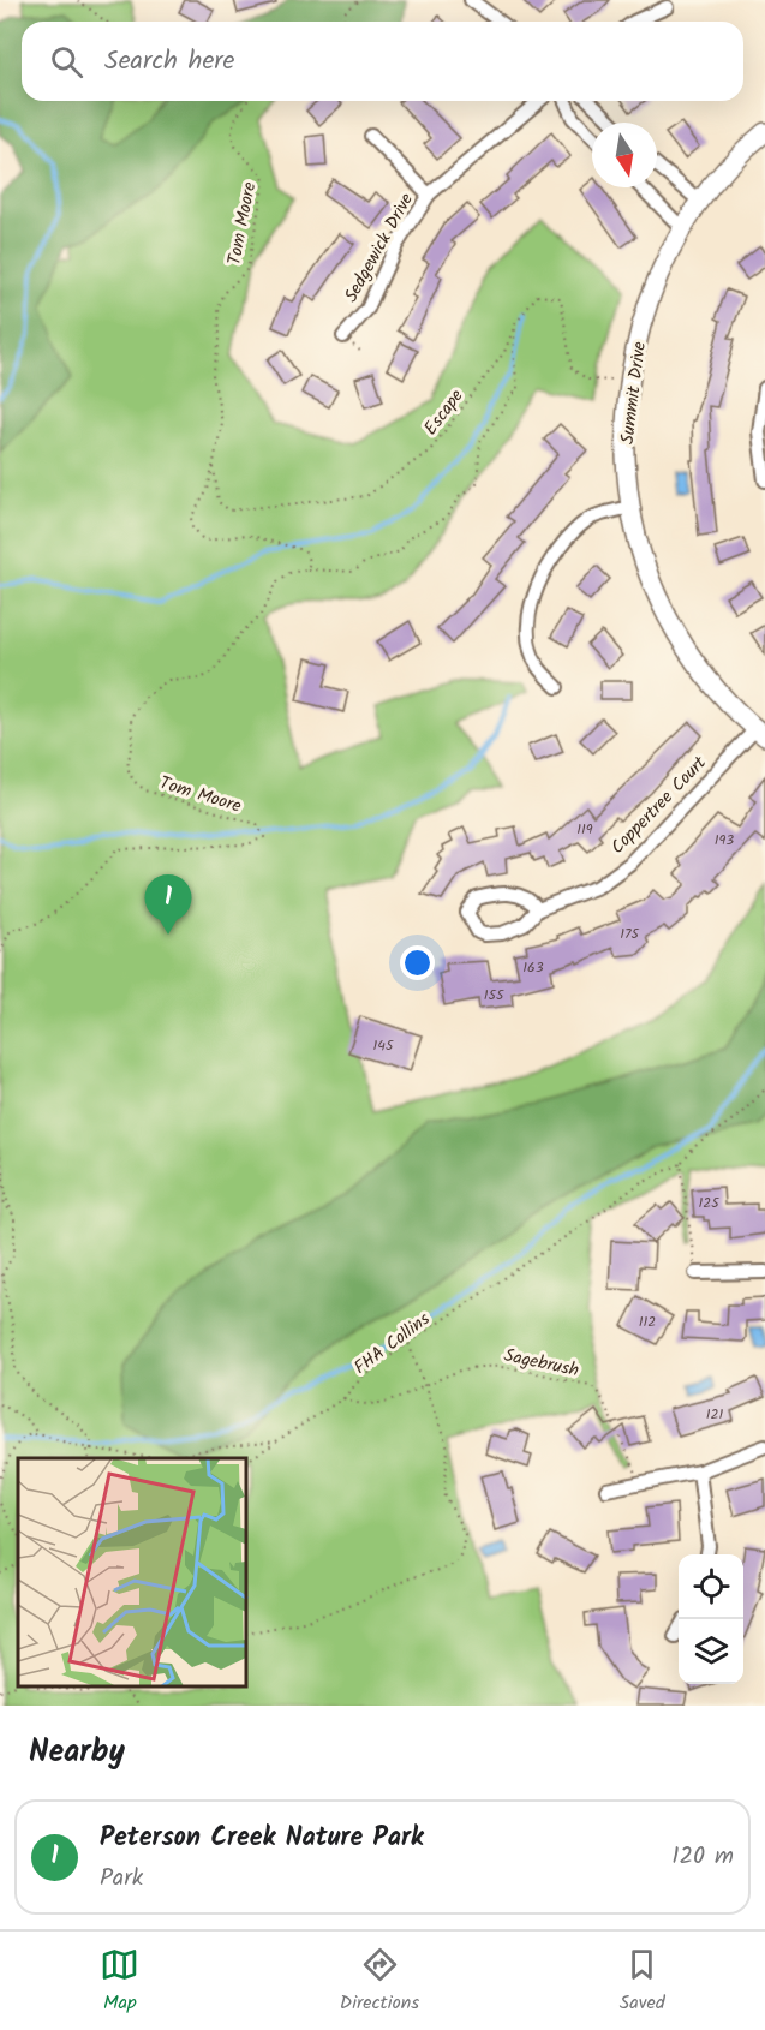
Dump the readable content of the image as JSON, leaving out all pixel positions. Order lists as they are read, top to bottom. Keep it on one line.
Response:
{"streets":{"main road":["Summit Drive"],"street":["Sedgewick Drive","Coppertree Court"],"path":["Tom Moore","Escape","FHA Collins","Sagebrush"]},"crossings":[["Tom Moore","Escape"],["Summit Drive","Escape"],["Summit Drive","Coppertree Court"],["FHA Collins","Sagebrush"]],"house_numbers":["119","193","175","163","155","145","125","112","121"],"north":"bottom","page":{"search":"Search here","pins":"1","heading":"Nearby","list":[{"mark":"1","name":"Peterson Creek Nature Park","note":"Park","value":"120 m"}],"nav":["Map","Directions","Saved"]}}
